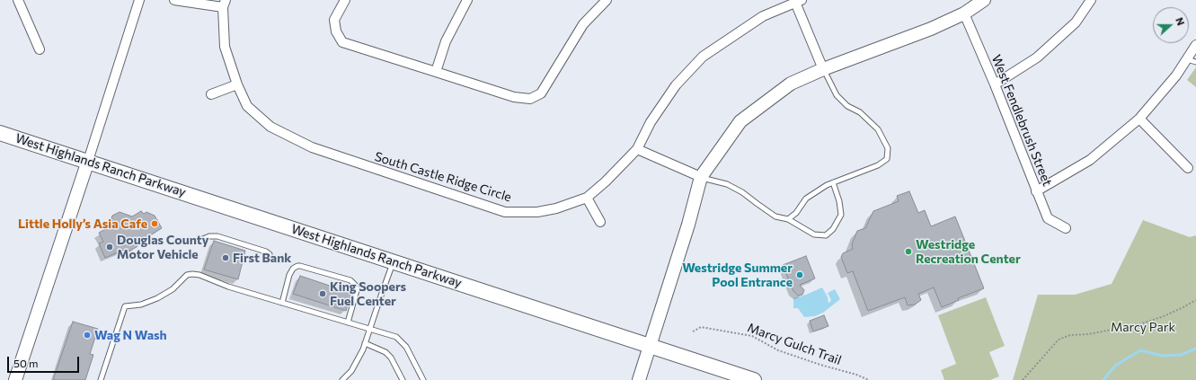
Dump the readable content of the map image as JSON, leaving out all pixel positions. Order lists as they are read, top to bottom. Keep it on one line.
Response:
{"streets":{"main road":["West Highlands Ranch Parkway"],"street":["West Fendlebrush Street","South Castle Ridge Circle"],"path":["Marcy Gulch Trail"]},"parks":["Marcy Park"],"places":["Little Holly’s Asia Cafe","Douglas County Motor Vehicle","Westridge Recreation Center","First Bank","Westridge Summer Pool Entrance","King Soopers Fuel Center","Wag N Wash"],"scale_bar":"50 m","north":"right"}
